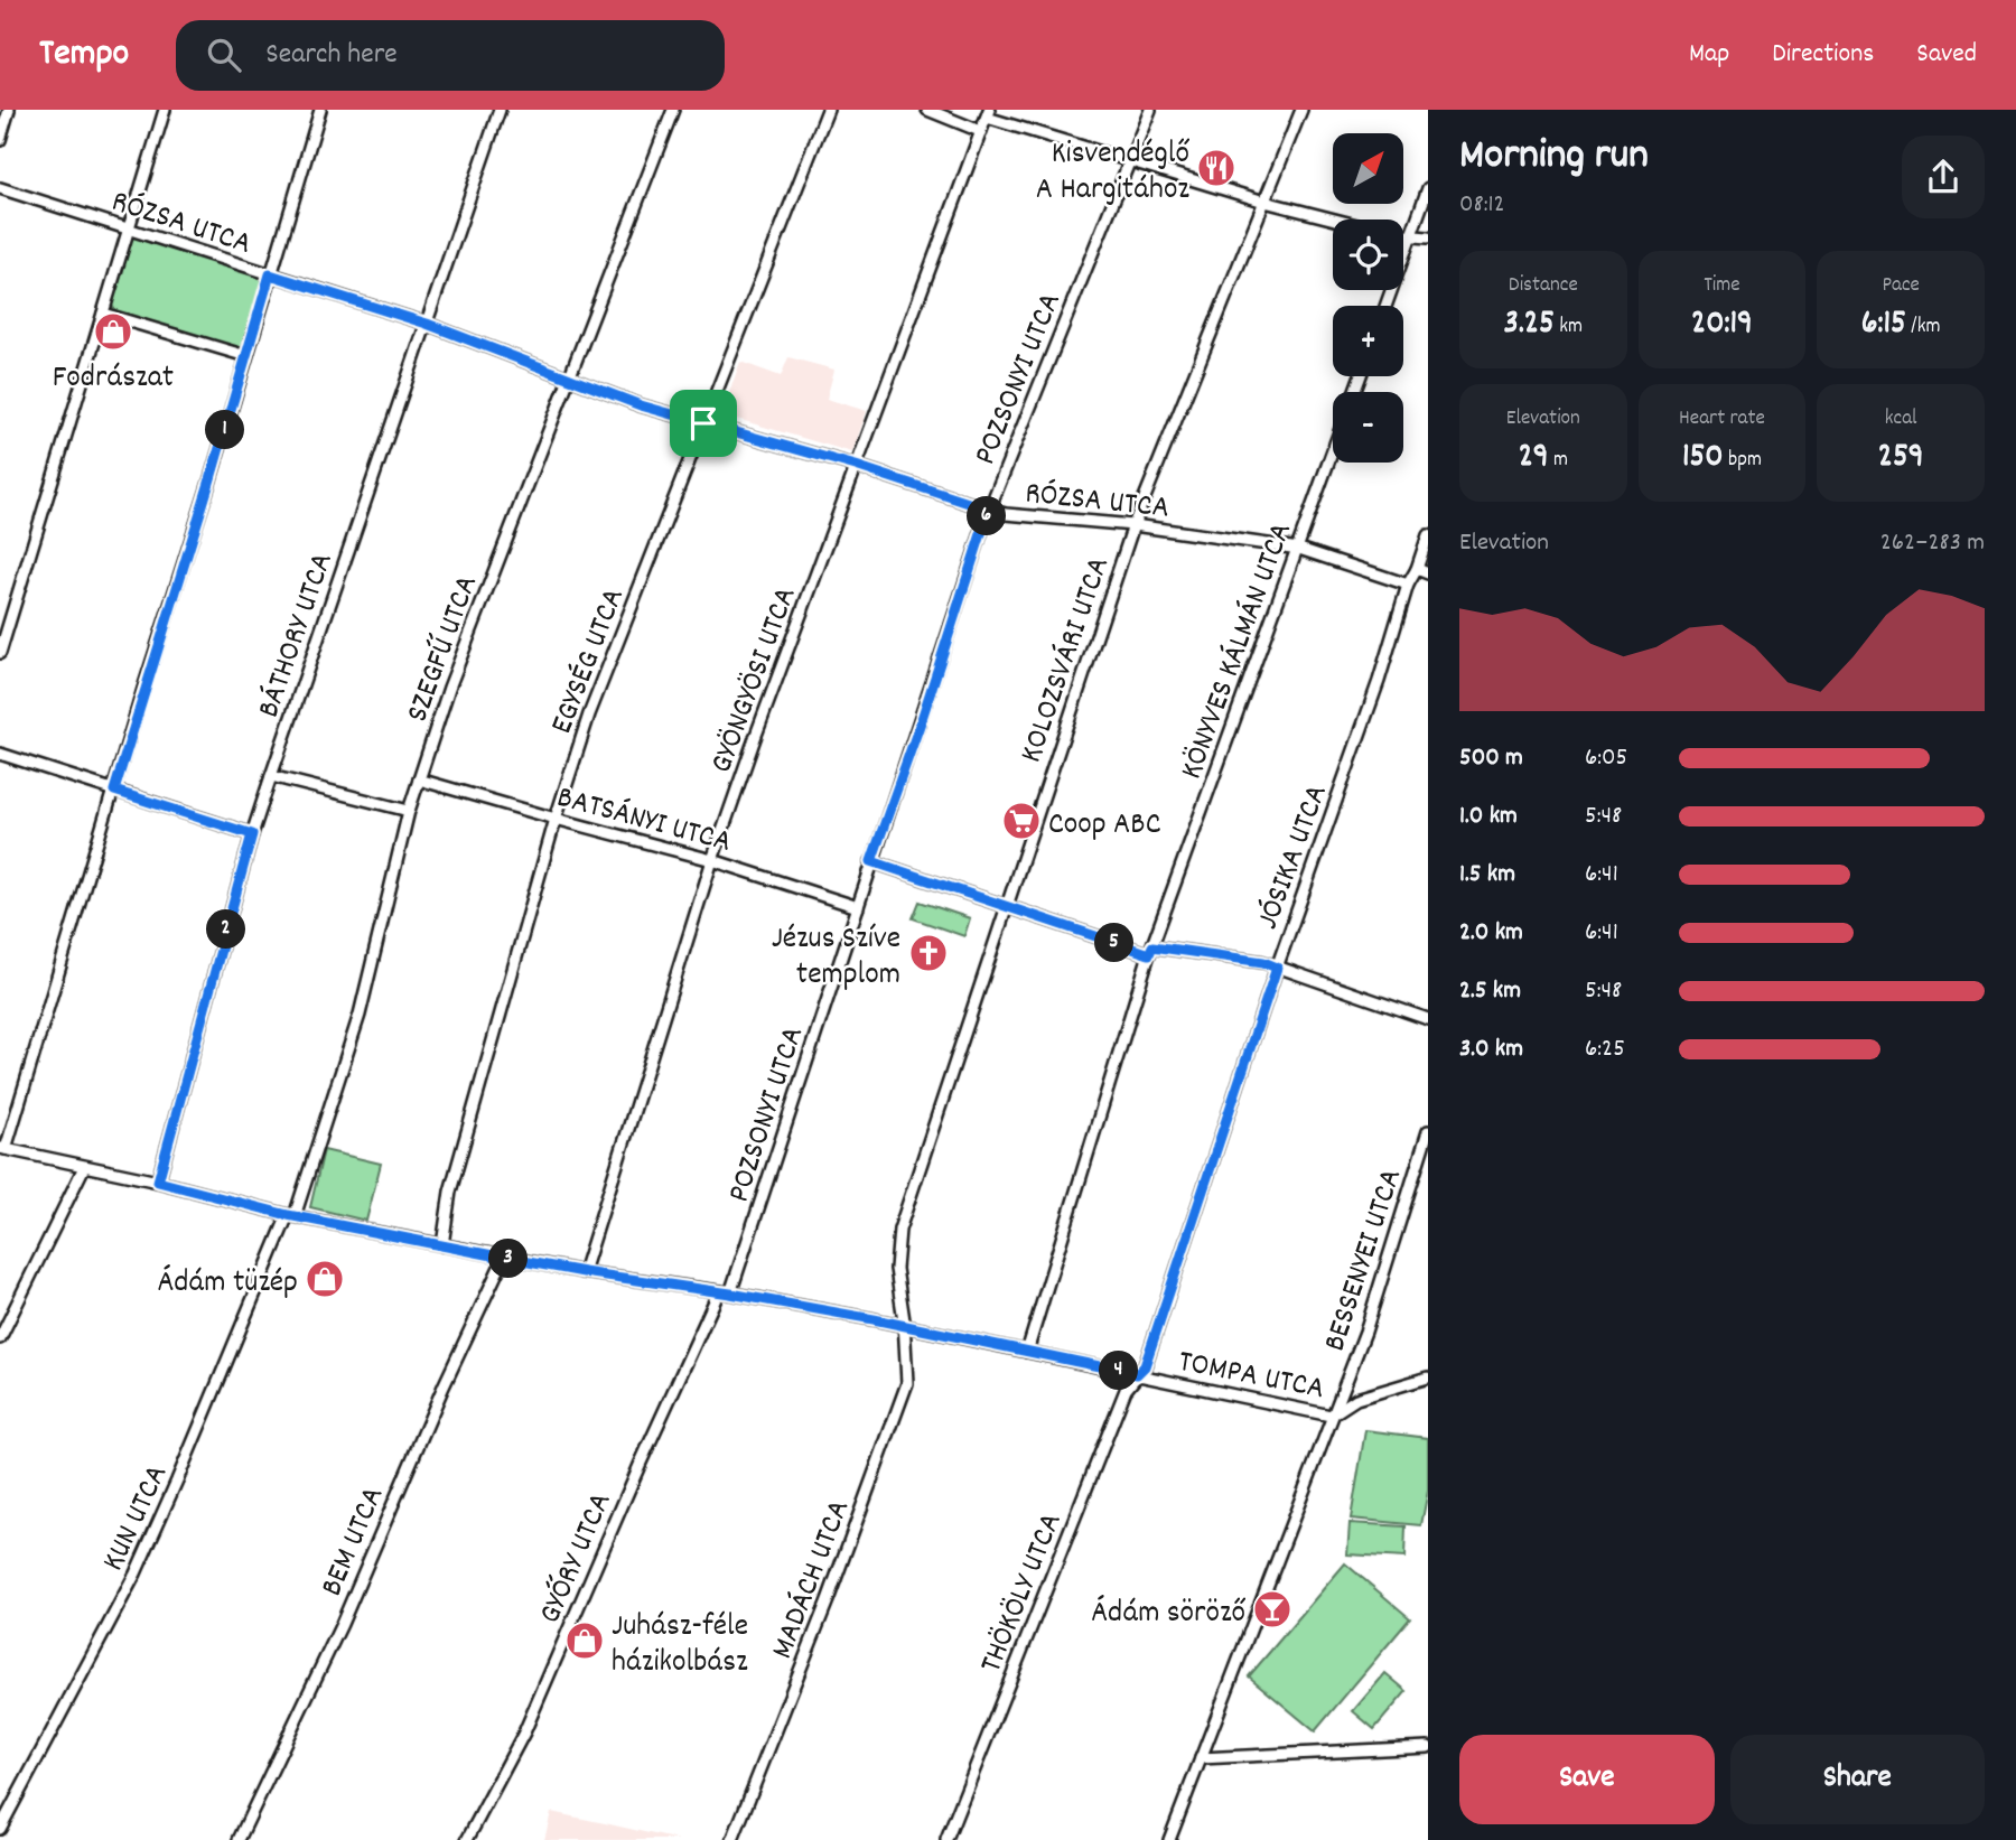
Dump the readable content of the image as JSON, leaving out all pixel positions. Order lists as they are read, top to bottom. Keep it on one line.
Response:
{"streets":{"street":["RÓZSA UTCA","POZSONYI UTCA","BÁTHORY UTCA","SZEGFŰ UTCA","KÖNYVES KÁLMÁN UTCA","KOLOZSVÁRI UTCA","EGYSÉG UTCA","GYÖNGYÖSI UTCA","BATSÁNYI UTCA","JÓSIKA UTCA","BESSENYEI UTCA","TOMPA UTCA","KUN UTCA","BEM UTCA","GYŐRY UTCA","MADÁCH UTCA","THÖKÖLY UTCA"]},"crossings":[["RÓZSA UTCA","POZSONYI UTCA"],["RÓZSA UTCA","BÁTHORY UTCA"],["RÓZSA UTCA","SZEGFŰ UTCA"],["RÓZSA UTCA","KÖNYVES KÁLMÁN UTCA"],["RÓZSA UTCA","KOLOZSVÁRI UTCA"],["RÓZSA UTCA","EGYSÉG UTCA"],["RÓZSA UTCA","GYÖNGYÖSI UTCA"],["RÓZSA UTCA","JÓSIKA UTCA"],["POZSONYI UTCA","BATSÁNYI UTCA"],["POZSONYI UTCA","TOMPA UTCA"],["POZSONYI UTCA","GYŐRY UTCA"],["BÁTHORY UTCA","TOMPA UTCA"],["SZEGFŰ UTCA","BATSÁNYI UTCA"],["SZEGFŰ UTCA","TOMPA UTCA"],["SZEGFŰ UTCA","KUN UTCA"],["KÖNYVES KÁLMÁN UTCA","TOMPA UTCA"],["KOLOZSVÁRI UTCA","TOMPA UTCA"],["KOLOZSVÁRI UTCA","MADÁCH UTCA"],["EGYSÉG UTCA","BATSÁNYI UTCA"],["EGYSÉG UTCA","TOMPA UTCA"],["GYÖNGYÖSI UTCA","BATSÁNYI UTCA"],["GYÖNGYÖSI UTCA","TOMPA UTCA"],["JÓSIKA UTCA","TOMPA UTCA"],["JÓSIKA UTCA","THÖKÖLY UTCA"],["BESSENYEI UTCA","TOMPA UTCA"],["TOMPA UTCA","KUN UTCA"],["TOMPA UTCA","BEM UTCA"],["TOMPA UTCA","GYŐRY UTCA"],["TOMPA UTCA","MADÁCH UTCA"],["TOMPA UTCA","THÖKÖLY UTCA"]],"places":{"restaurant":["Kisvendéglő A Hargitához"],"shop":["Fodrászat","Ádám tüzép","Juhász-féle házikolbász"],"supermarket":["Coop ABC"],"church":["Jézus Szíve templom"],"bar":["Ádám söröző"]},"north":"top right","page":{"header":"Tempo","search":"Search here","nav":["Map","Directions","Saved"],"heading":["Morning run","08:12"],"map_buttons":["+","−"],"stats":[["Distance","3.25 km"],["Time","20:19"],["Pace","6:15 /km"],["Elevation","29 m"],["Heart rate","150 bpm"],["kcal","259"]],"pins":["1","6","2","5","3","4"],"chart":["Elevation","262–283 m"],"list":[{"name":"500 m","note":"6:05"},{"name":"1.0 km","note":"5:48"},{"name":"1.5 km","note":"6:41"},{"name":"2.0 km","note":"6:41"},{"name":"2.5 km","note":"5:48"},{"name":"3.0 km","note":"6:25"}],"buttons":["Save","Share"]}}
